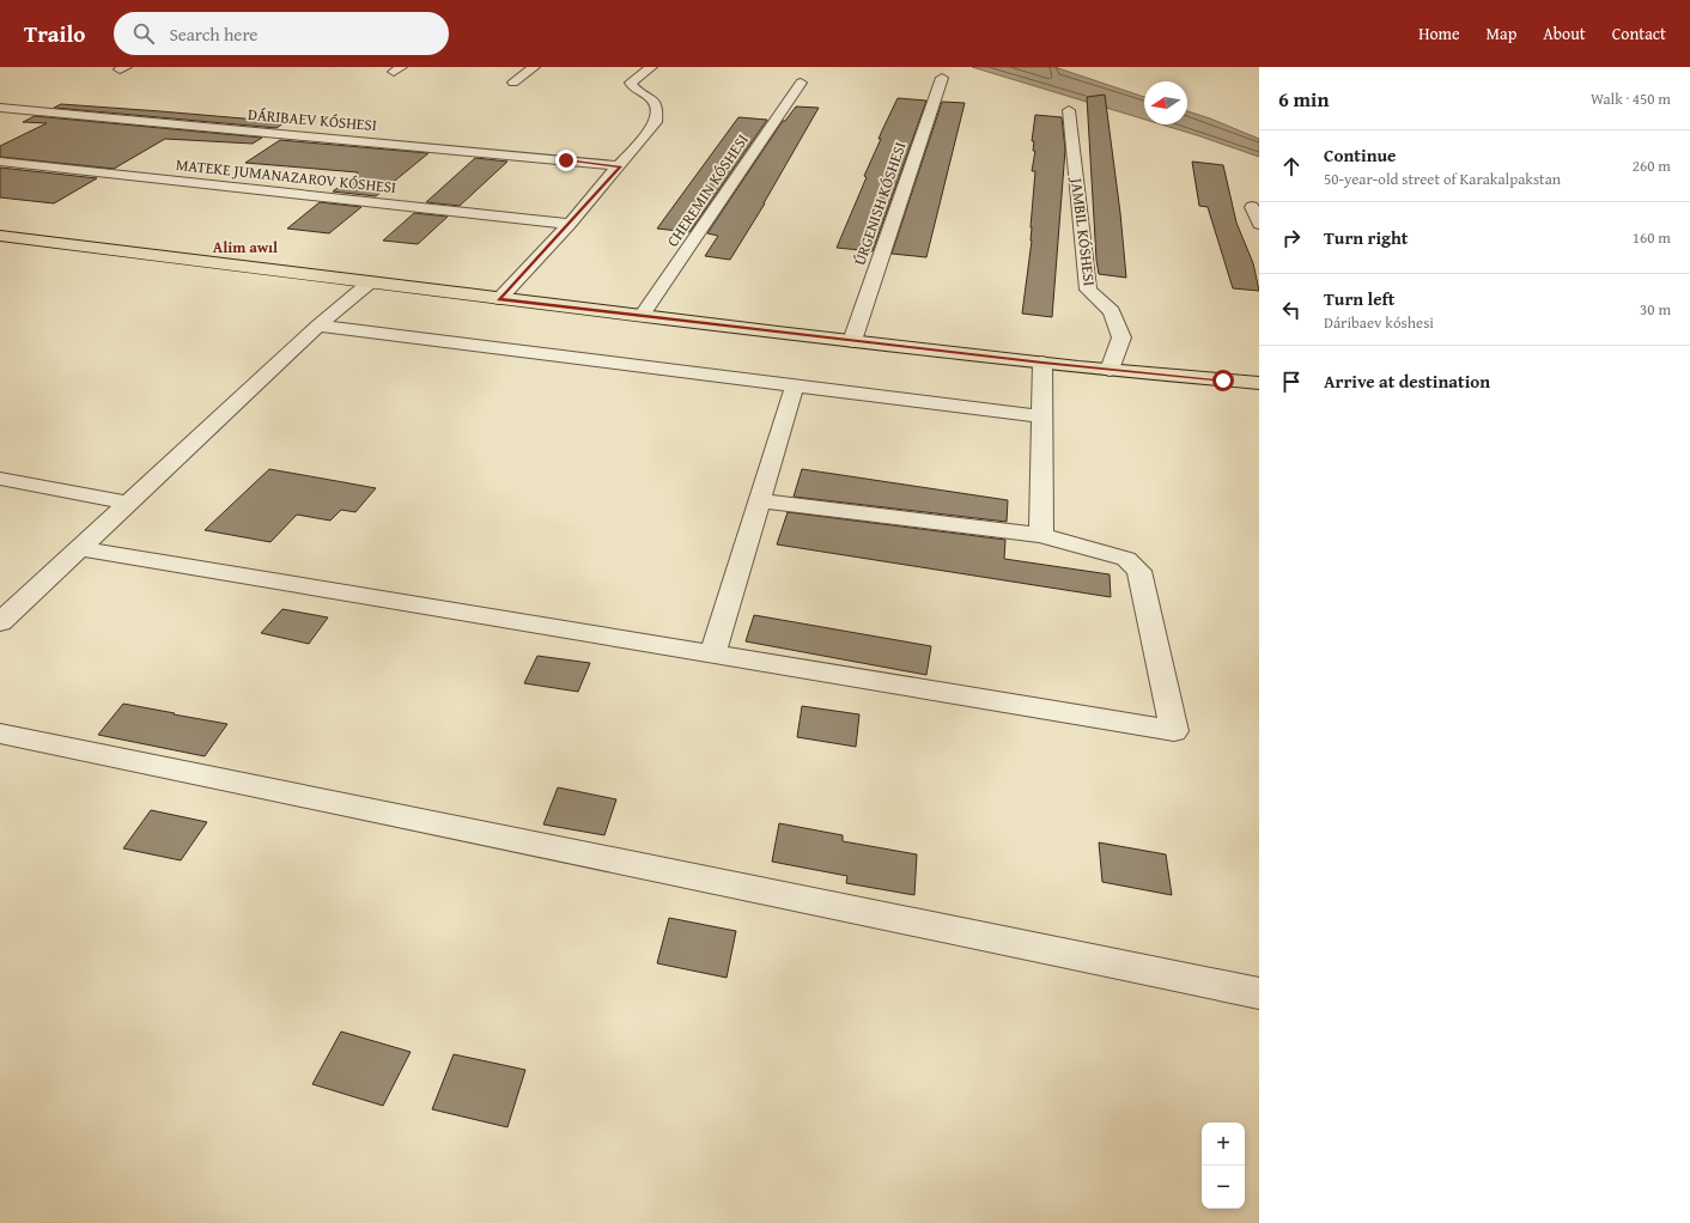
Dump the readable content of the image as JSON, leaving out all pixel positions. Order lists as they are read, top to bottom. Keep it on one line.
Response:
{"streets":{"street":["DÁRIBAEV KÓSHESI","MATEKE JUMANAZAROV KÓSHESI","CHEREMIN KÓSHESI","ÚRGENISH KÓSHESI"]},"districts":["Alim awıl"],"north":"left","page":{"header":"Trailo","search":"Search here","nav":["Home","Map","About","Contact"],"heading":["6 min","Walk · 450 m"],"list":[["Continue","50-year-old street of Karakalpakstan","260 m"],["Turn right","160 m"],["Turn left","Dáribaev kóshesi","30 m"],"Arrive at destination"],"map_buttons":["+","−"]}}
